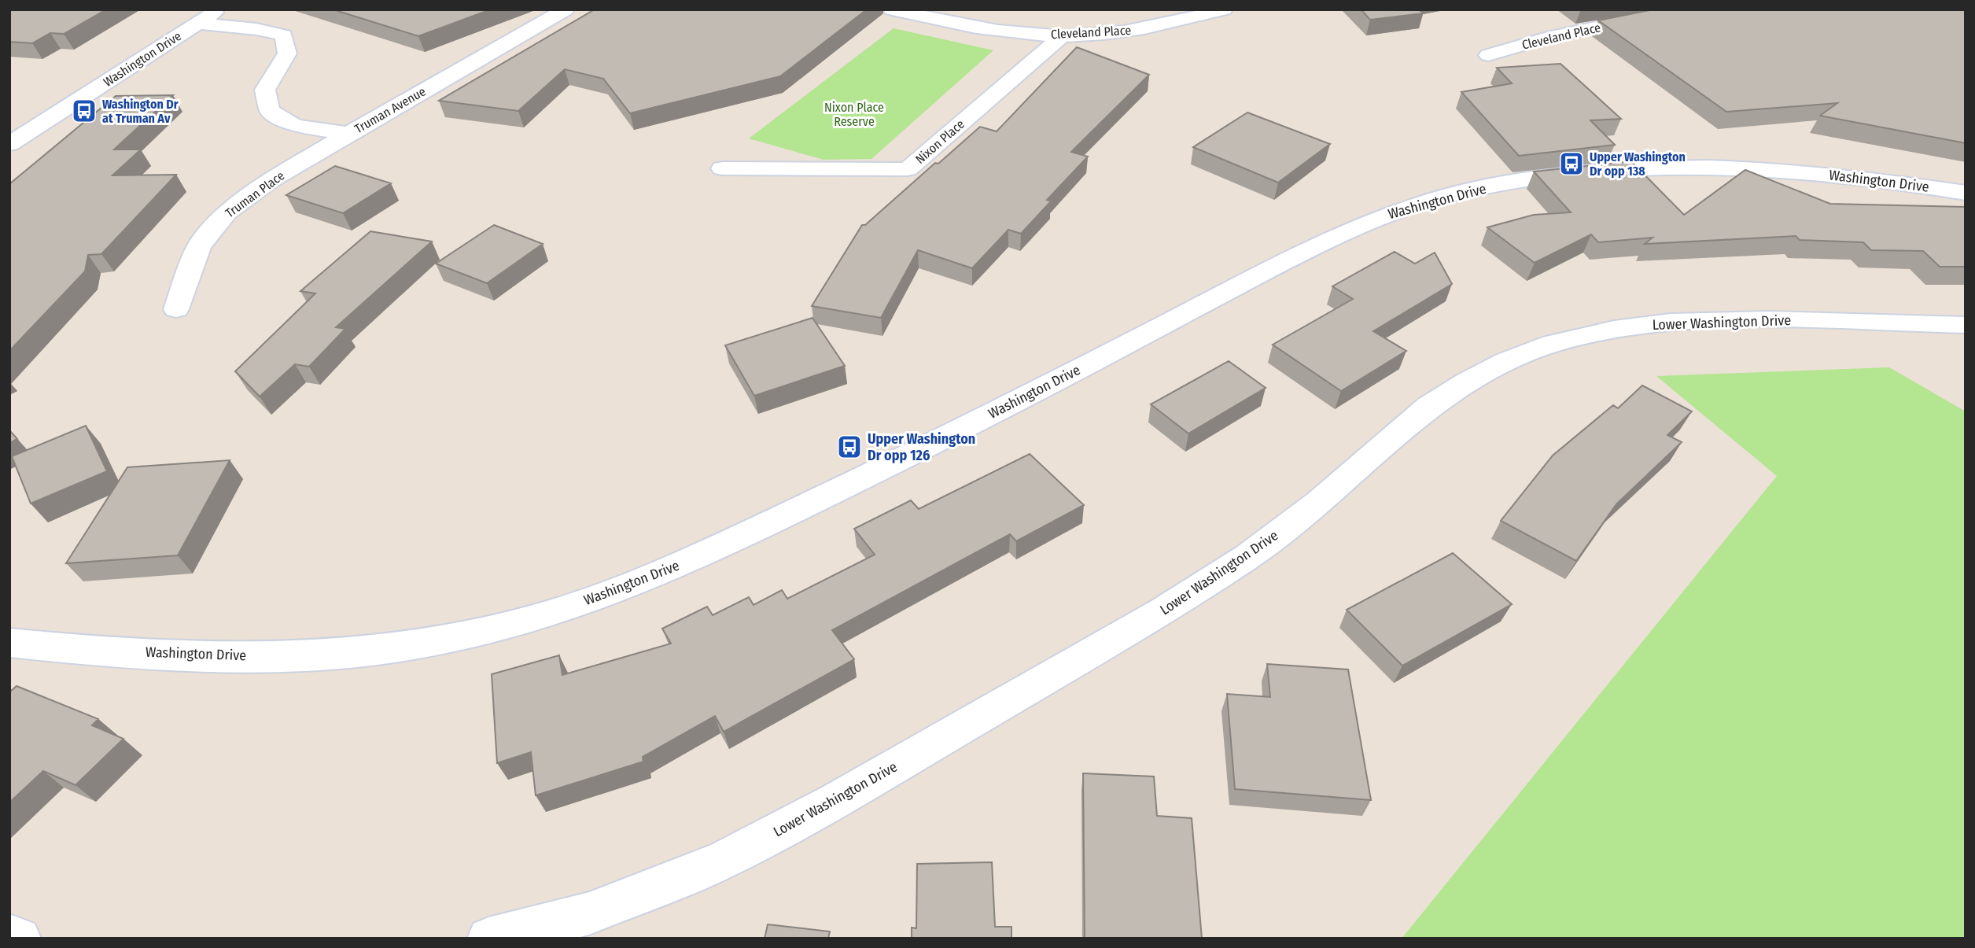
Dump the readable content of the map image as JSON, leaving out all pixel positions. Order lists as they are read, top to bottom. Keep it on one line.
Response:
{"streets":{"street":["Cleveland Place","Washington Drive","Truman Avenue","Nixon Place","Truman Place","Lower Washington Drive"]},"crossings":[["Cleveland Place","Nixon Place"],["Washington Drive","Truman Avenue"],["Truman Avenue","Truman Place"]],"parks":["Nixon Place Reserve"],"places":{"bus stop":["Washington Dr at Truman Av","Upper Washington Dr opp 138","Upper Washington Dr opp 126"]}}
